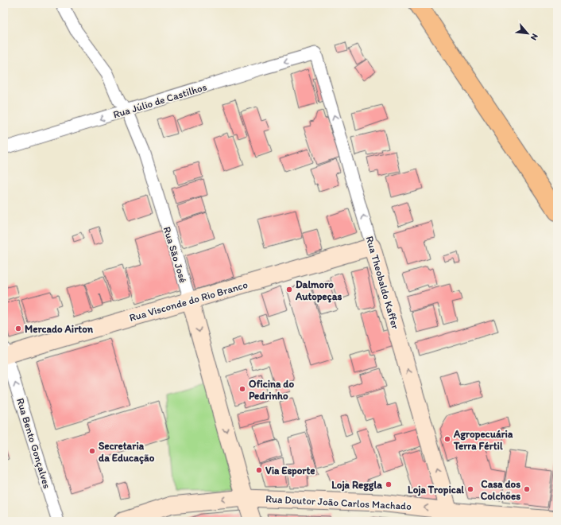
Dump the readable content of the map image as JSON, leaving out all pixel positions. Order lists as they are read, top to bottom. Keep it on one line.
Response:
{"streets":{"street":["Rua Júlio de Castilhos","Rua São José","Rua Theobaldo Kaffer","Rua Visconde do Rio Branco","Rua Bento Gonçalves","Rua Doutor João Carlos Machado"]},"crossings":[["Rua Júlio de Castilhos","Rua São José"],["Rua Júlio de Castilhos","Rua Theobaldo Kaffer"],["Rua São José","Rua Visconde do Rio Branco"],["Rua São José","Rua Doutor João Carlos Machado"],["Rua Theobaldo Kaffer","Rua Visconde do Rio Branco"],["Rua Theobaldo Kaffer","Rua Doutor João Carlos Machado"],["Rua Visconde do Rio Branco","Rua Bento Gonçalves"]],"one_way":["Rua Júlio de Castilhos","Rua São José","Rua Theobaldo Kaffer","Rua Bento Gonçalves","Rua Doutor João Carlos Machado"],"places":["Dalmoro Autopeças","Mercado Airton","Oficina do Pedrinho","Agropecuária Terra Fértil","Secretaria da Educação","Via Esporte","Loja Reggla","Loja Tropical","Casa dos Colchões"],"north":"bottom right"}
